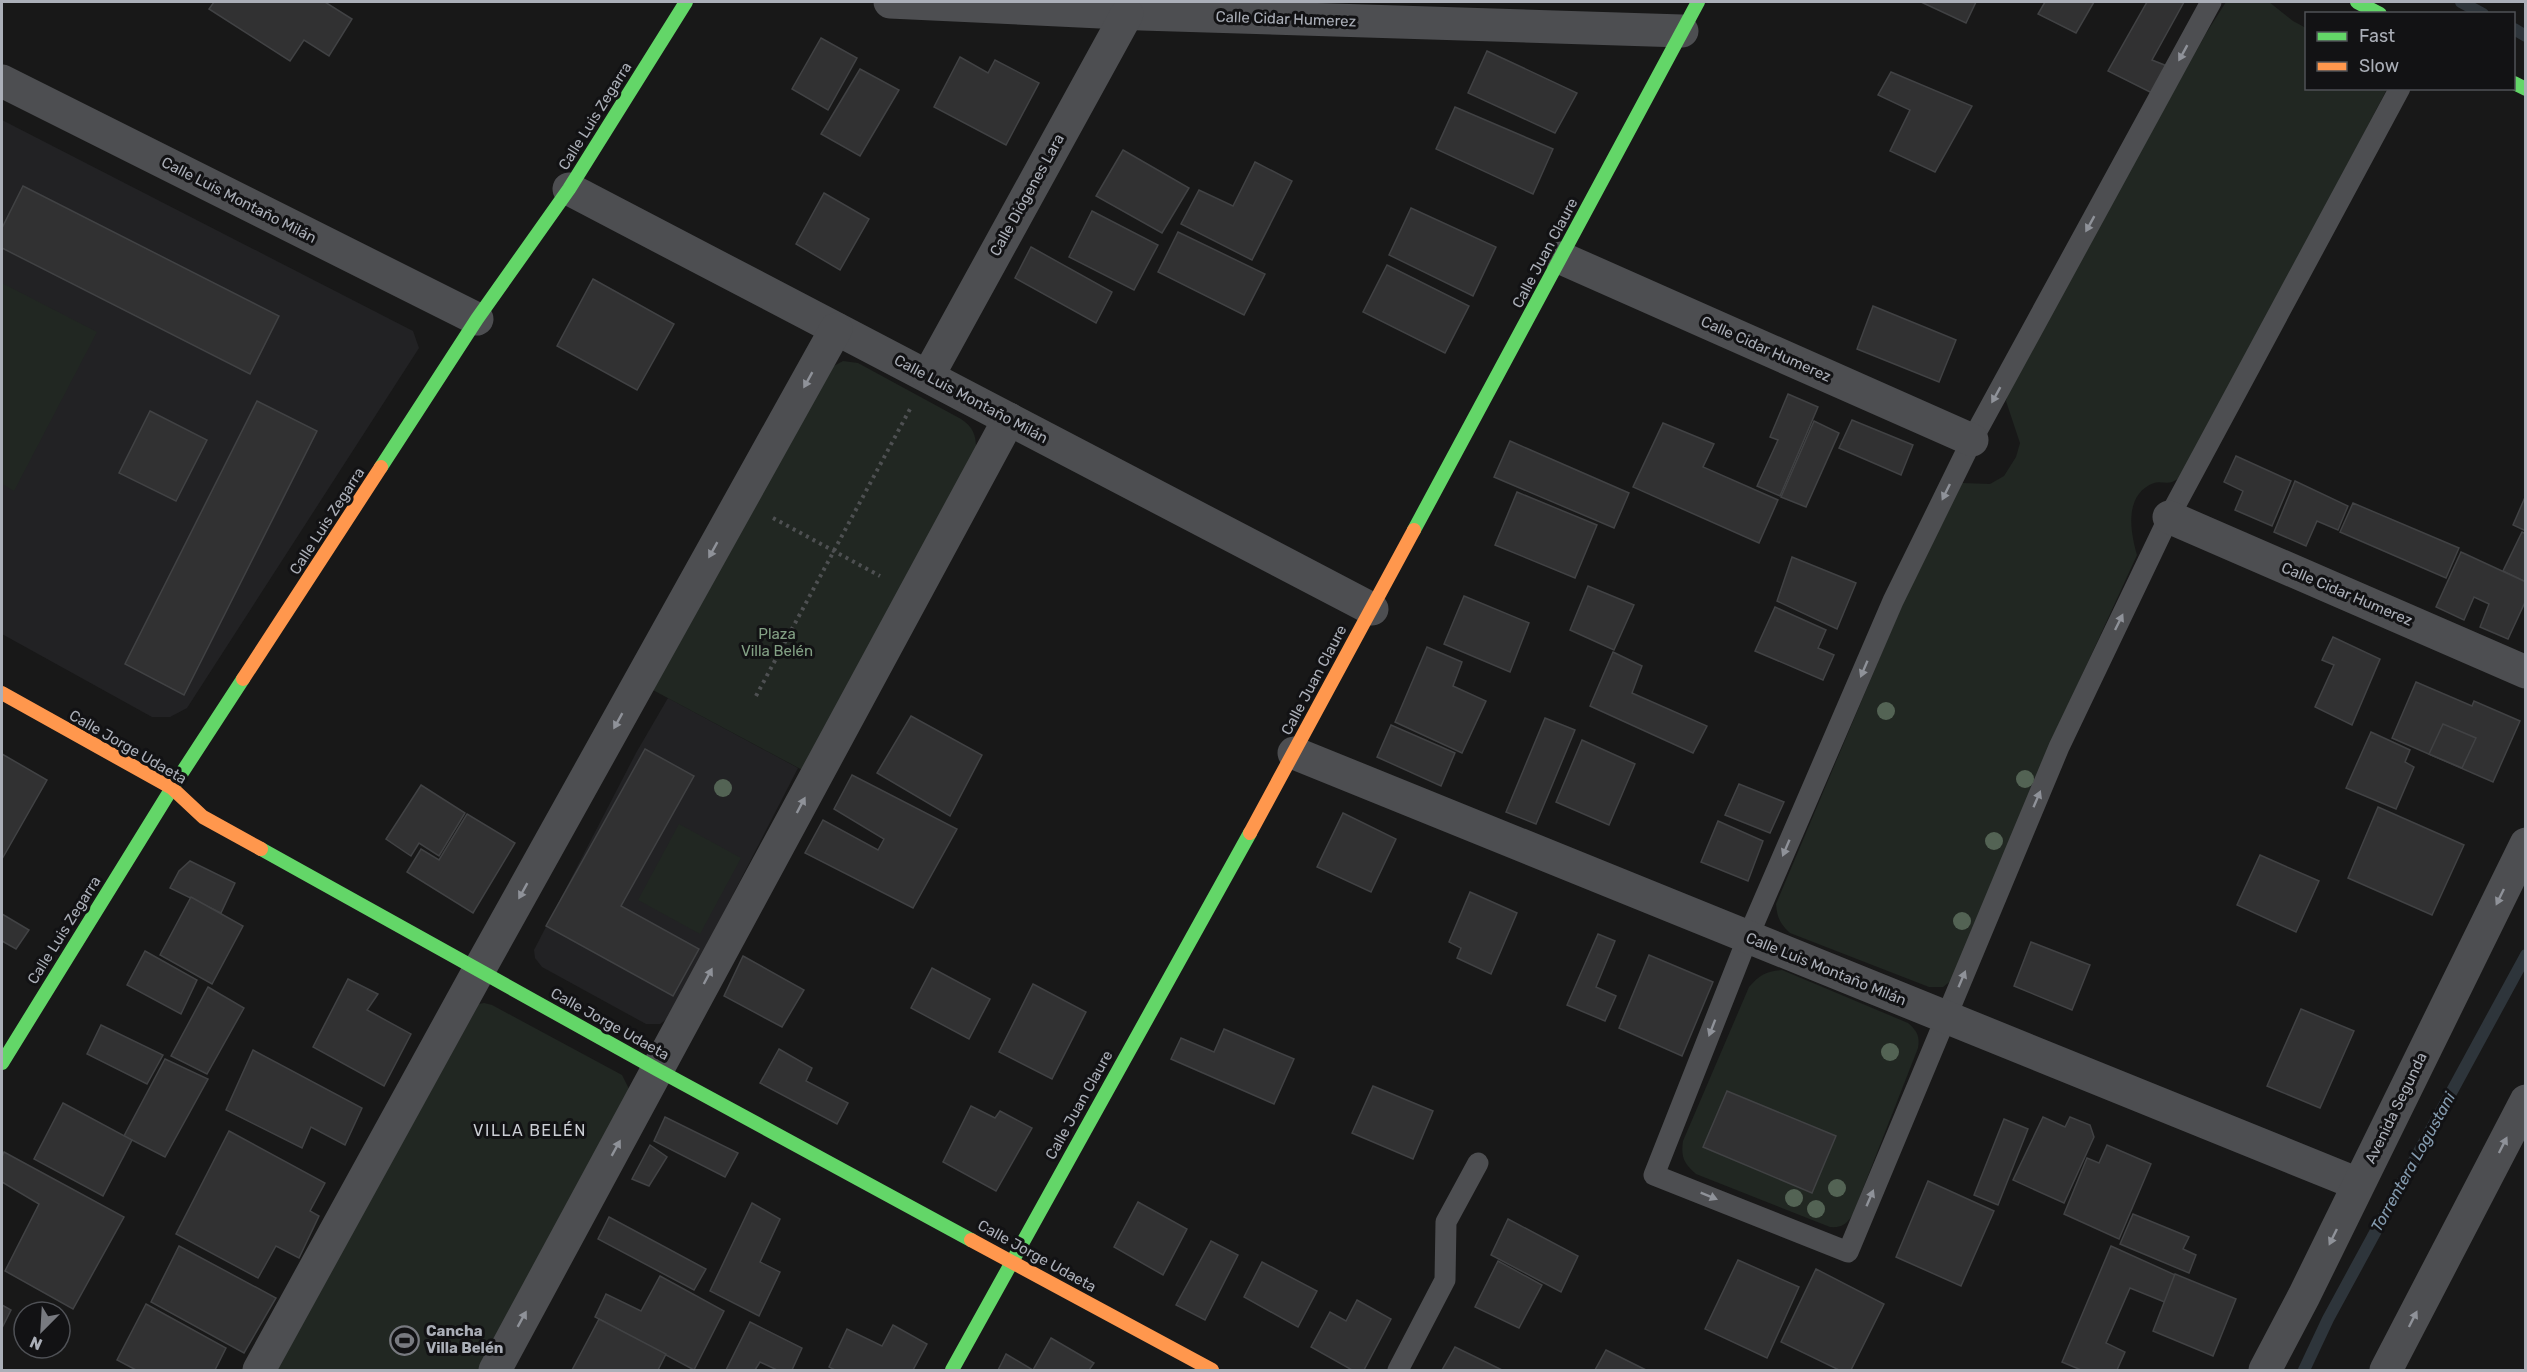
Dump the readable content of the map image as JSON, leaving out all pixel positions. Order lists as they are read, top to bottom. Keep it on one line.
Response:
{"streets":{"street":["Calle Cidar Humerez","Calle Luis Zegarra","Calle Diógenes Lara","Calle Luis Montaño Milán","Calle Juan Claure","Calle Jorge Udaeta","Avenida Segunda"]},"crossings":[["Calle Cidar Humerez","Calle Diógenes Lara"],["Calle Cidar Humerez","Calle Juan Claure"],["Calle Luis Zegarra","Calle Luis Montaño Milán"],["Calle Luis Zegarra","Calle Jorge Udaeta"],["Calle Diógenes Lara","Calle Luis Montaño Milán"],["Calle Luis Montaño Milán","Calle Juan Claure"],["Calle Luis Montaño Milán","Avenida Segunda"],["Calle Juan Claure","Calle Jorge Udaeta"]],"districts":["VILLA BELÉN"],"water":["Torrentera Logustani"],"parks":["Plaza Villa Belén"],"places":{"sports":["Cancha Villa Belén"]},"legend":["Fast","Slow"],"north":"bottom left"}
